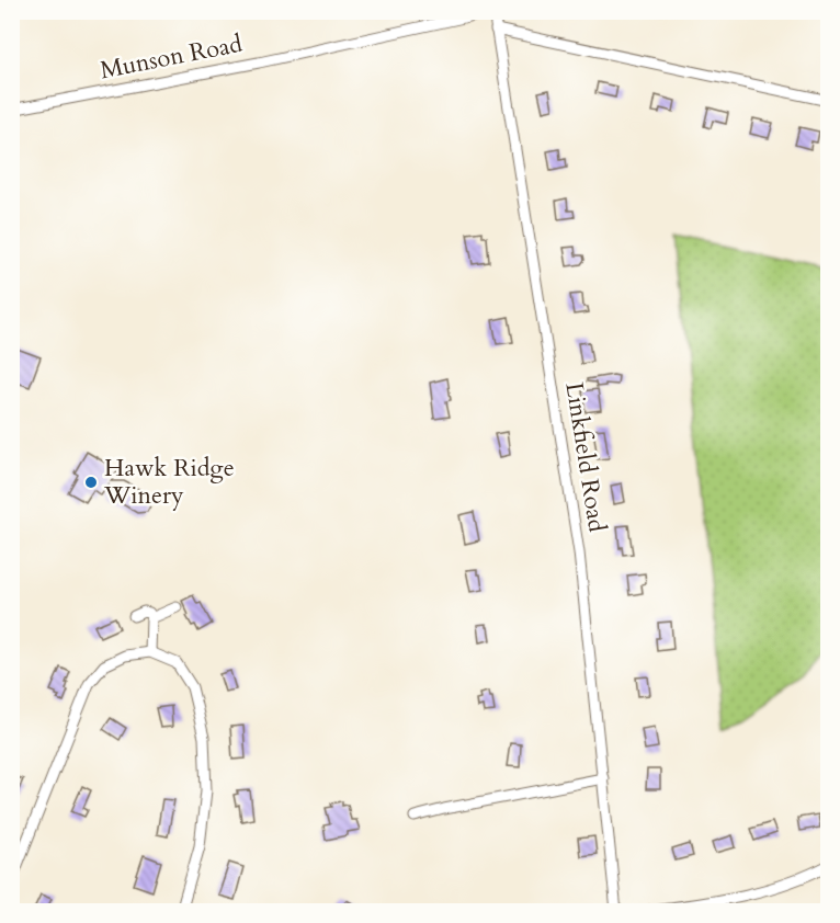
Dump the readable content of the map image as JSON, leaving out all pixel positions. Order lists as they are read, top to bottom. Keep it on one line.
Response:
{"streets":{"street":["Munson Road","Linkfield Road"]},"crossings":[["Munson Road","Linkfield Road"]],"places":["Hawk Ridge Winery"]}
